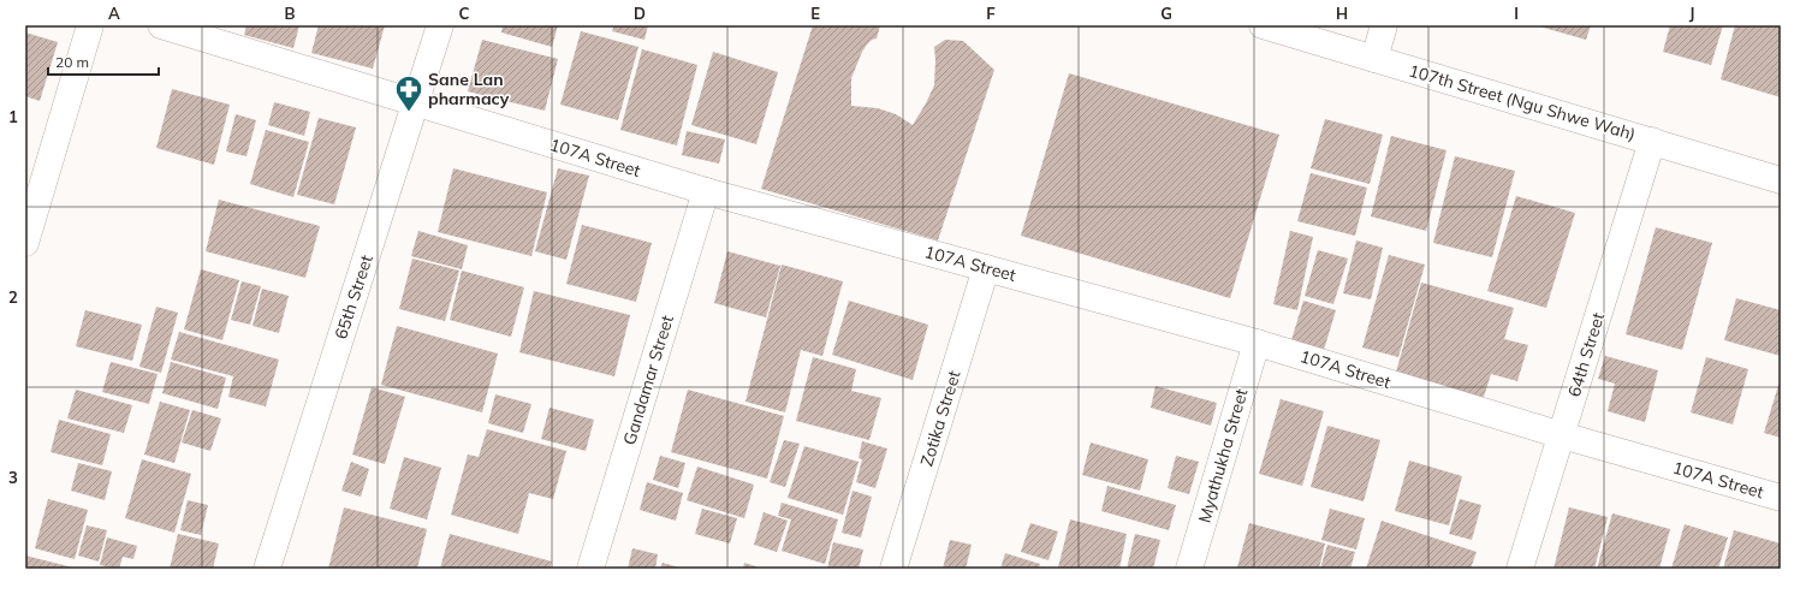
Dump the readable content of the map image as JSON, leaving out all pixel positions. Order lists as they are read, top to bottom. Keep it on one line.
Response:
{"streets":{"street":["107th Street (Ngu Shwe Wah)","107A Street","65th Street","64th Street","Gandamar Street","Zotika Street","Myathukha Street"]},"crossings":[["107th Street (Ngu Shwe Wah)","64th Street"],["107A Street","65th Street"],["107A Street","64th Street"],["107A Street","Gandamar Street"],["107A Street","Zotika Street"],["107A Street","Myathukha Street"]],"places":{"pharmacy":["Sane Lan pharmacy"]},"scale_bar":"20 m","grid":{"columns":["A","B","C","D","E","F","G","H","I","J"],"rows":["1","2","3"]}}
